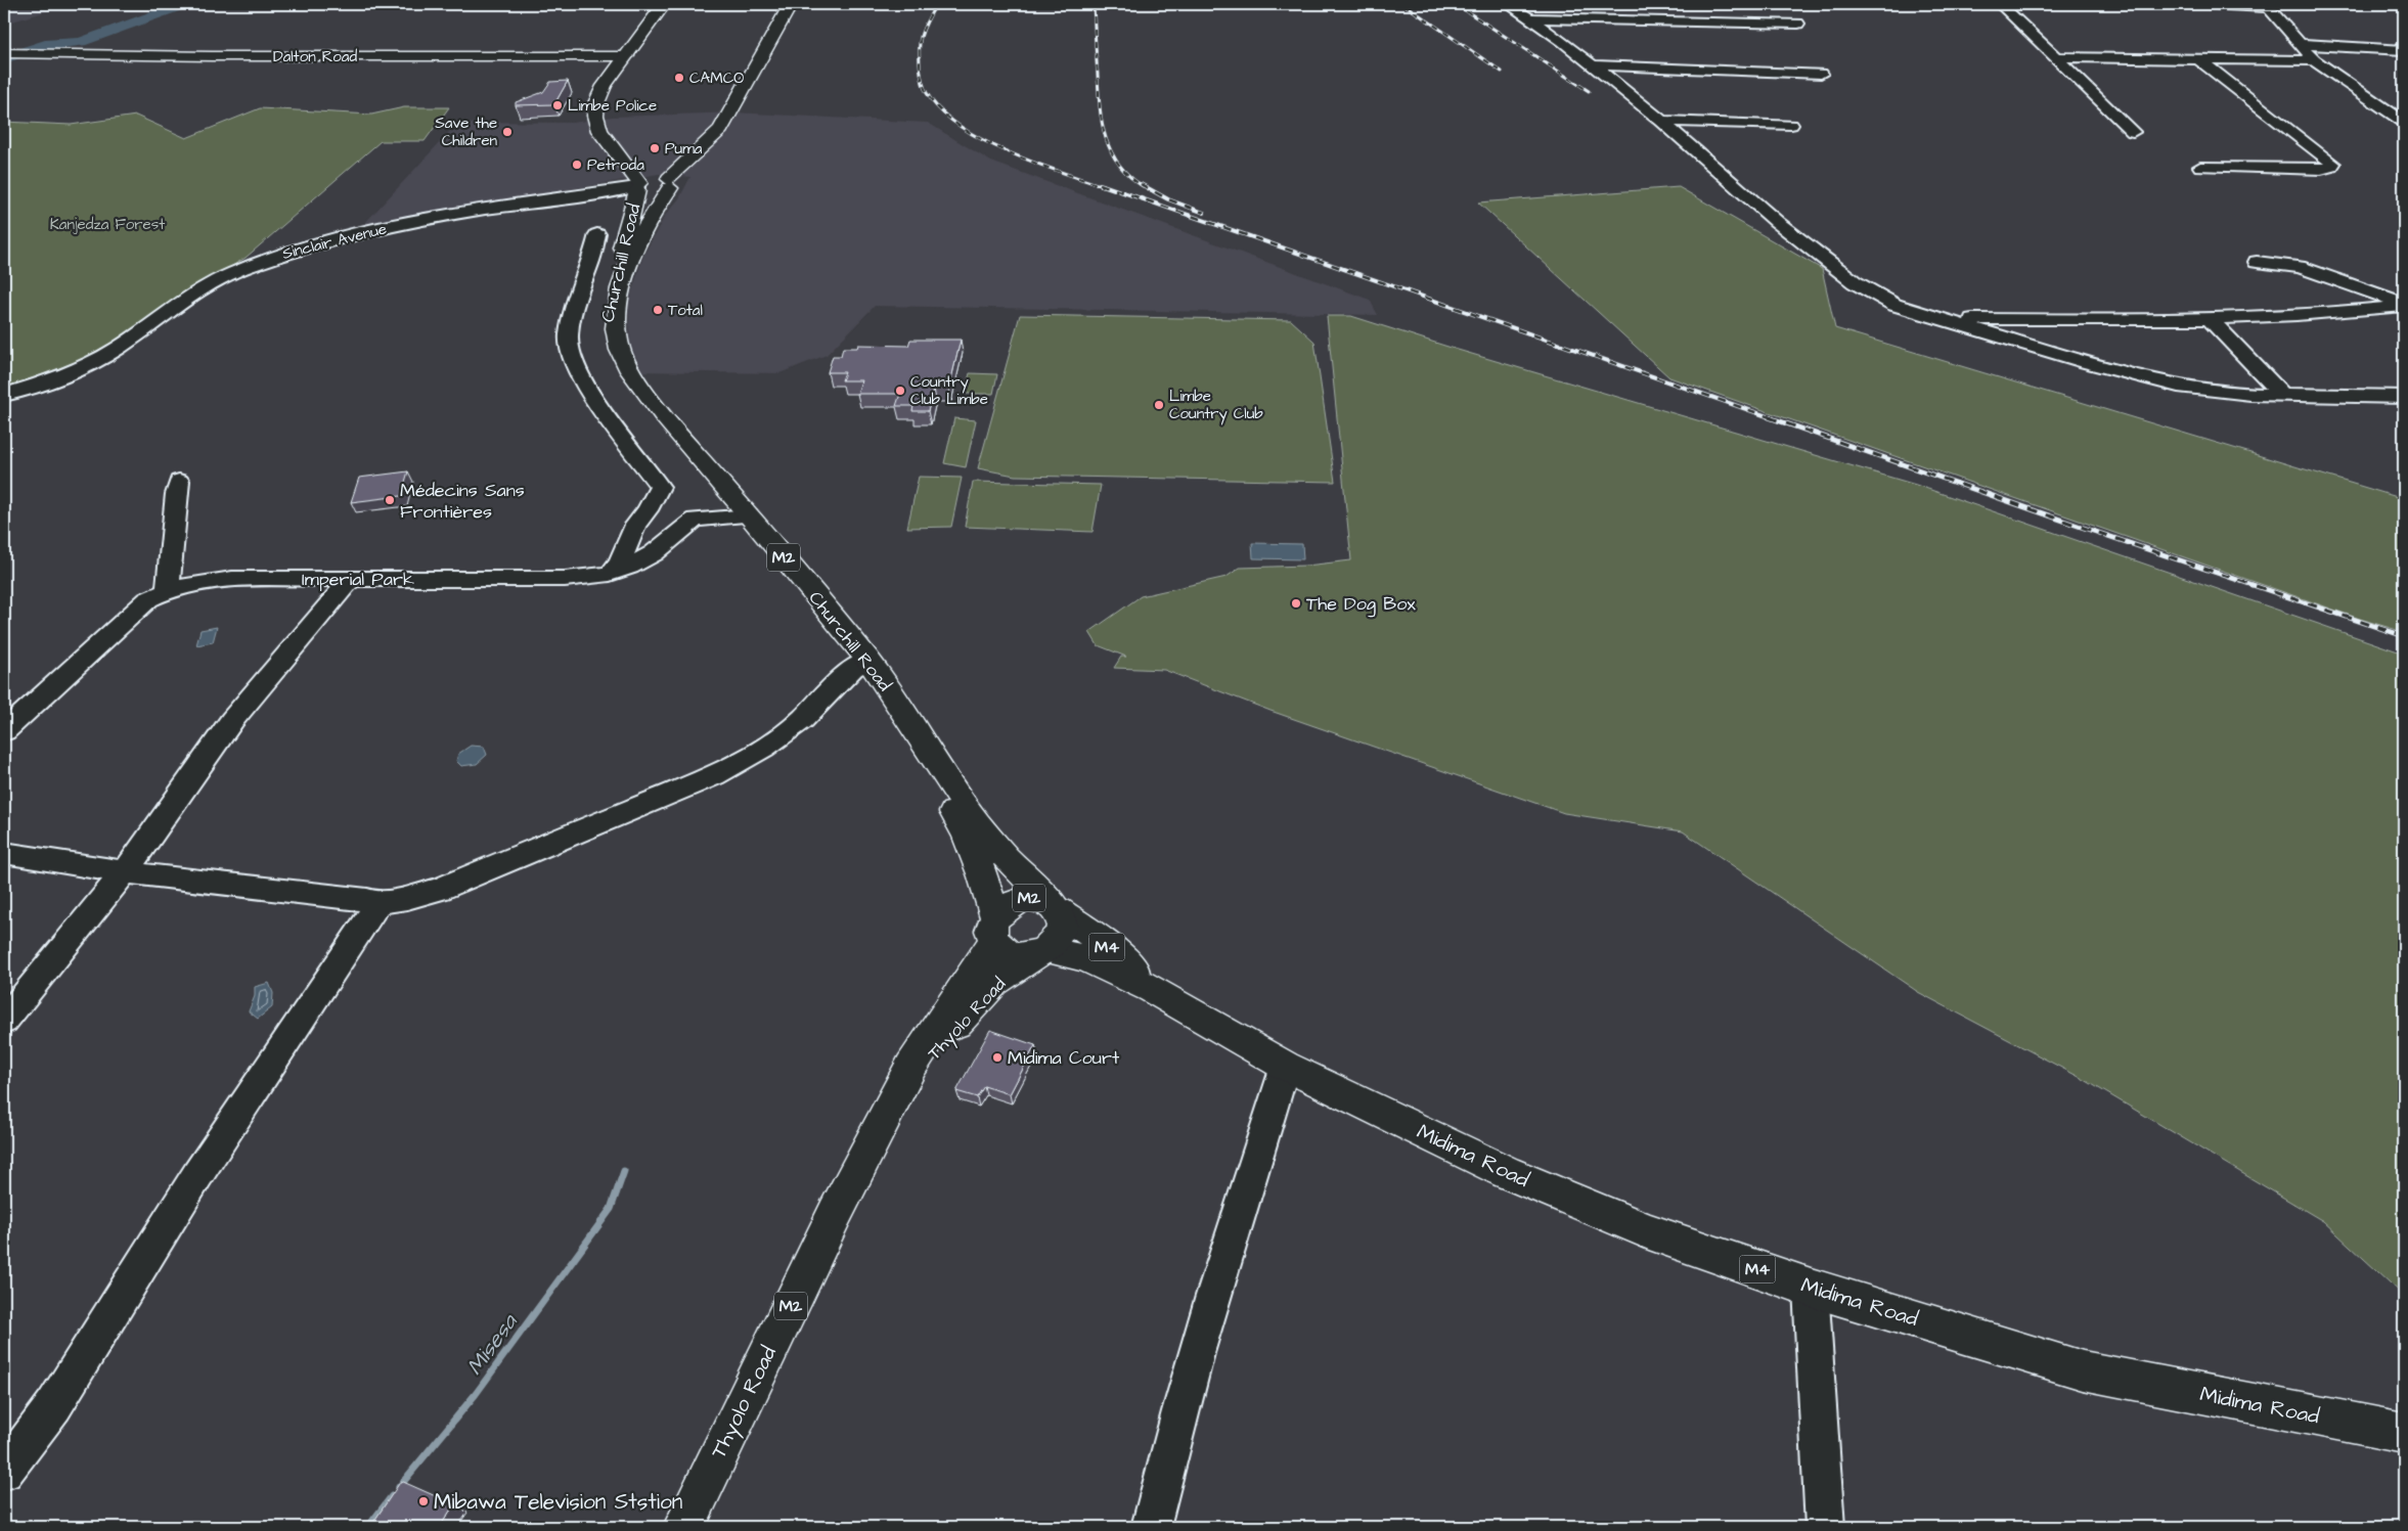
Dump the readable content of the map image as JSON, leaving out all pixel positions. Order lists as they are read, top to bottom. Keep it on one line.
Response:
{"streets":{"main road":["Dalton Road","Churchill Road","M2","M4","Thyolo Road","Midima Road"],"street":["Sinclair Avenue","Imperial Park"]},"crossings":[["Sinclair Avenue","Churchill Road"],["Churchill Road","M2"],["Churchill Road","Imperial Park"],["Churchill Road","Thyolo Road"],["Churchill Road","Midima Road"],["M2","Thyolo Road"],["M2","Midima Road"],["Thyolo Road","Midima Road"]],"water":["Misesa"],"parks":["Kanjedza Forest"],"places":["CAMCO","Limbe Police","Save the Children","Puma","Petroda","Total","Country Club Limbe","Limbe Country Club","Médecins Sans Frontières","The Dog Box","Midima Court","Mibawa Television Ststion"]}
